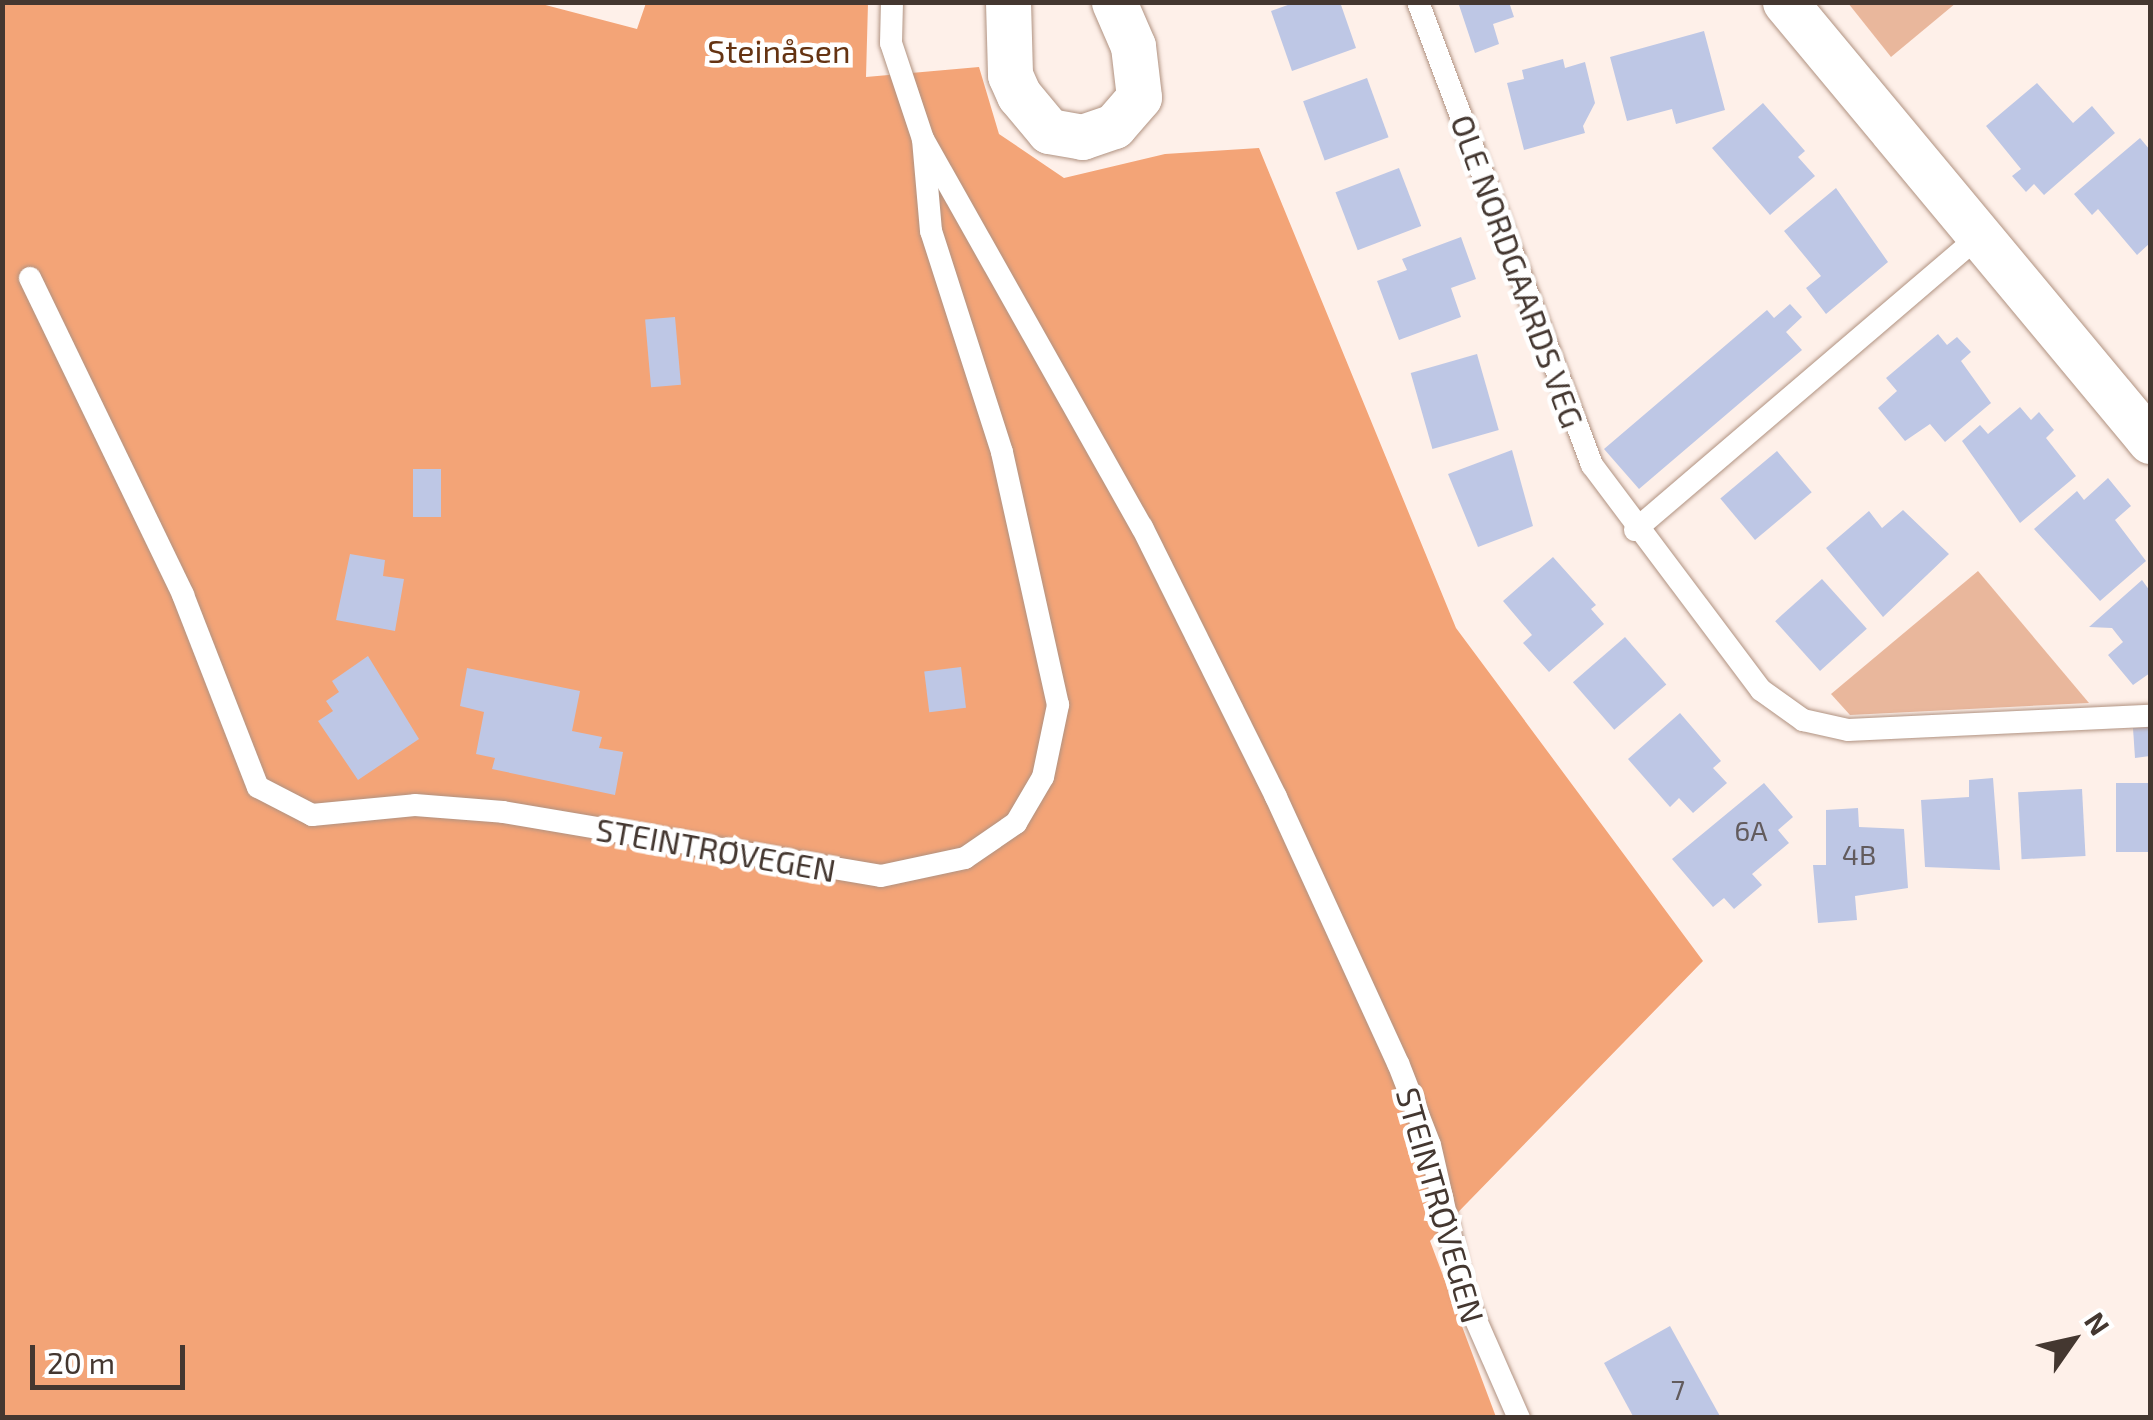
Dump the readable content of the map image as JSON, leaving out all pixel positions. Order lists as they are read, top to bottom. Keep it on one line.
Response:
{"streets":{"lane":["OLE NORDGAARDS VEG","STEINTRØVEGEN"]},"parks":["Steinåsen"],"house_numbers":["6A","4B","7"],"scale_bar":"20 m","north":"top right"}
